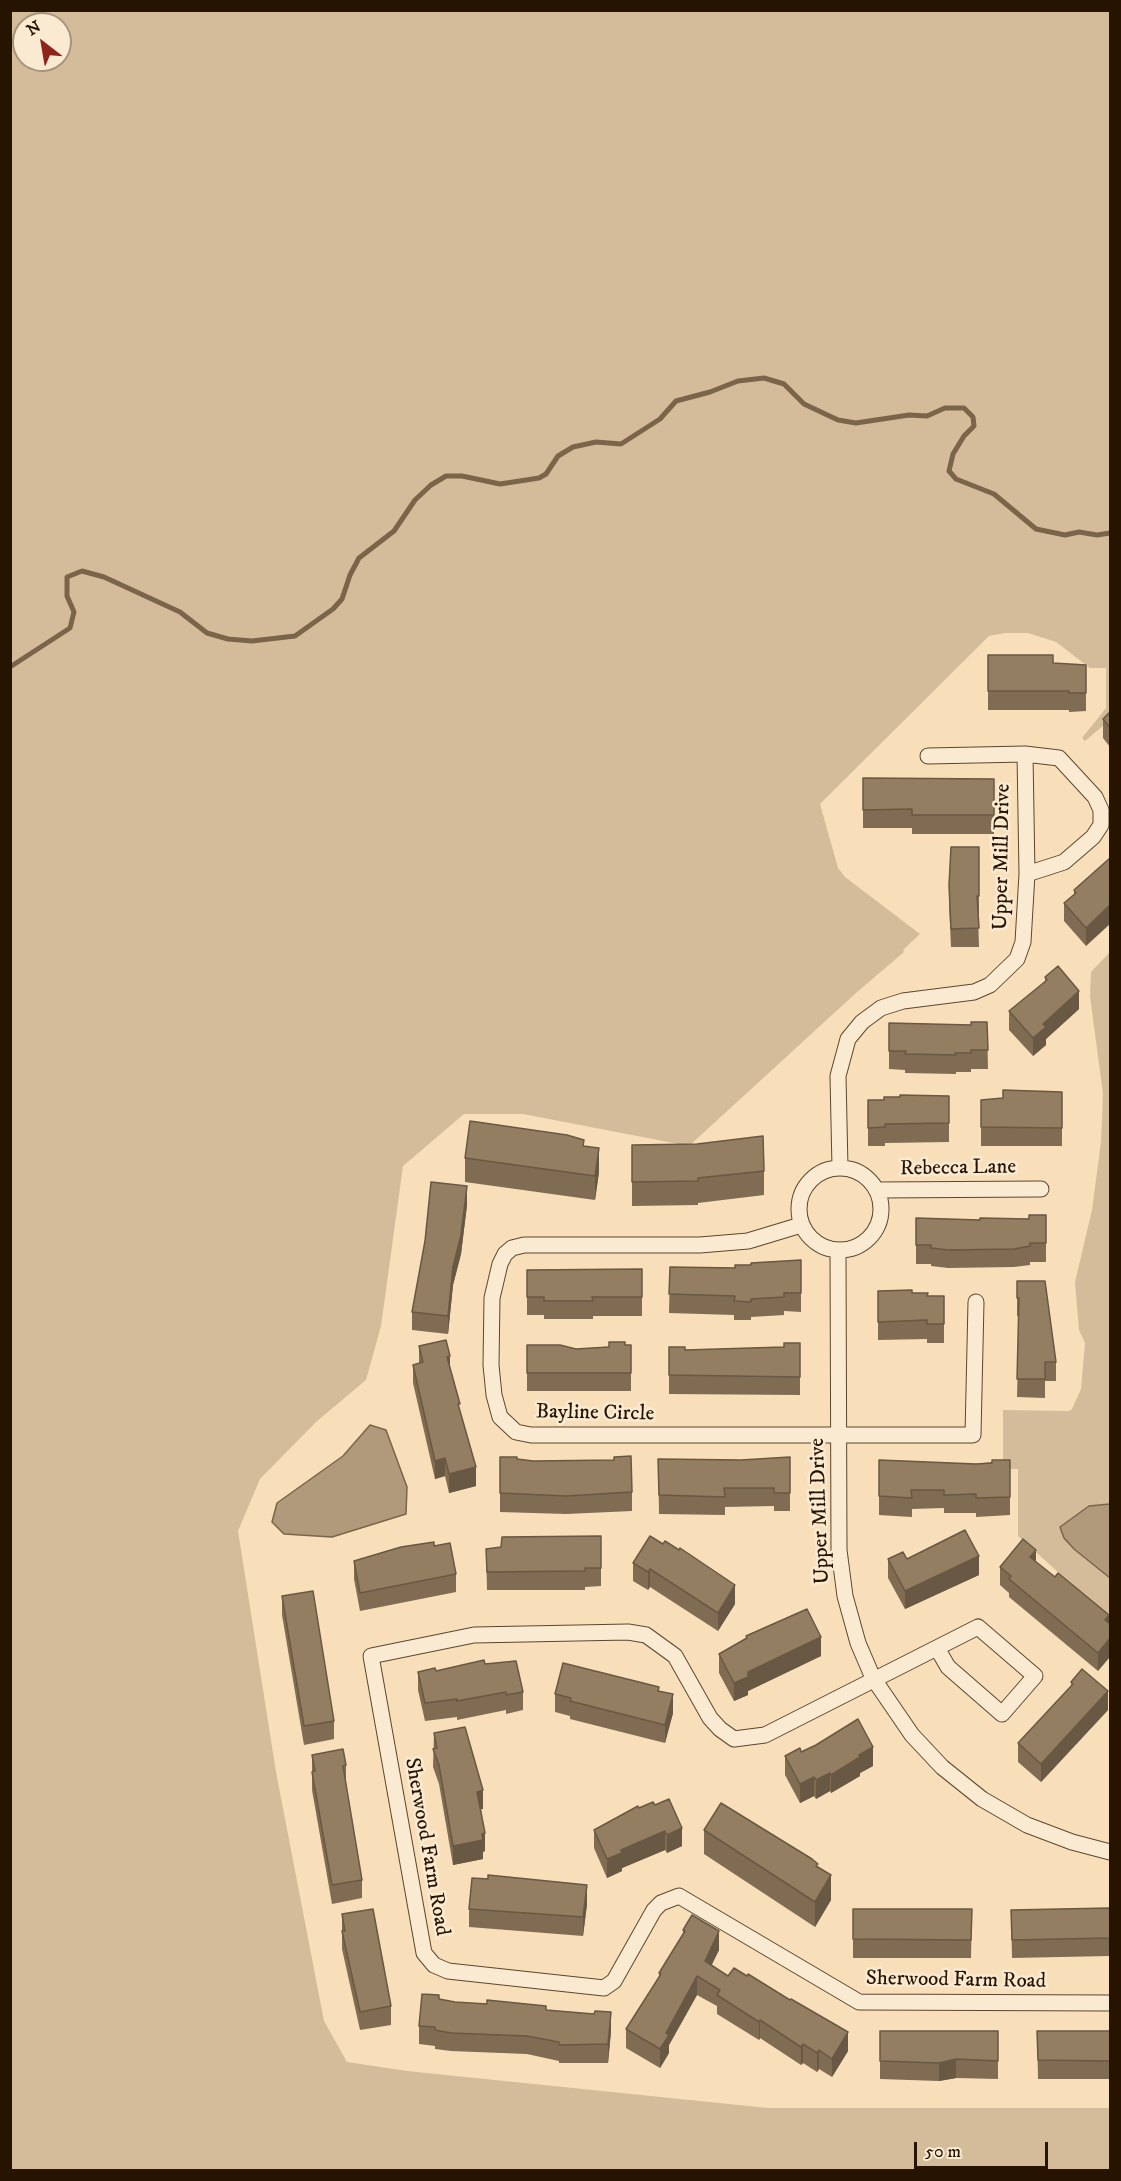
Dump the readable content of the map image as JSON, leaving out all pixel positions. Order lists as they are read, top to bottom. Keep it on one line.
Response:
{"streets":{"street":["Upper Mill Drive","Rebecca Lane","Bayline Circle","Sherwood Farm Road"]},"crossings":[["Upper Mill Drive","Rebecca Lane"],["Upper Mill Drive","Bayline Circle"],["Upper Mill Drive","Sherwood Farm Road"],["Rebecca Lane","Bayline Circle"]],"scale_bar":"50 m","north":"top left"}
